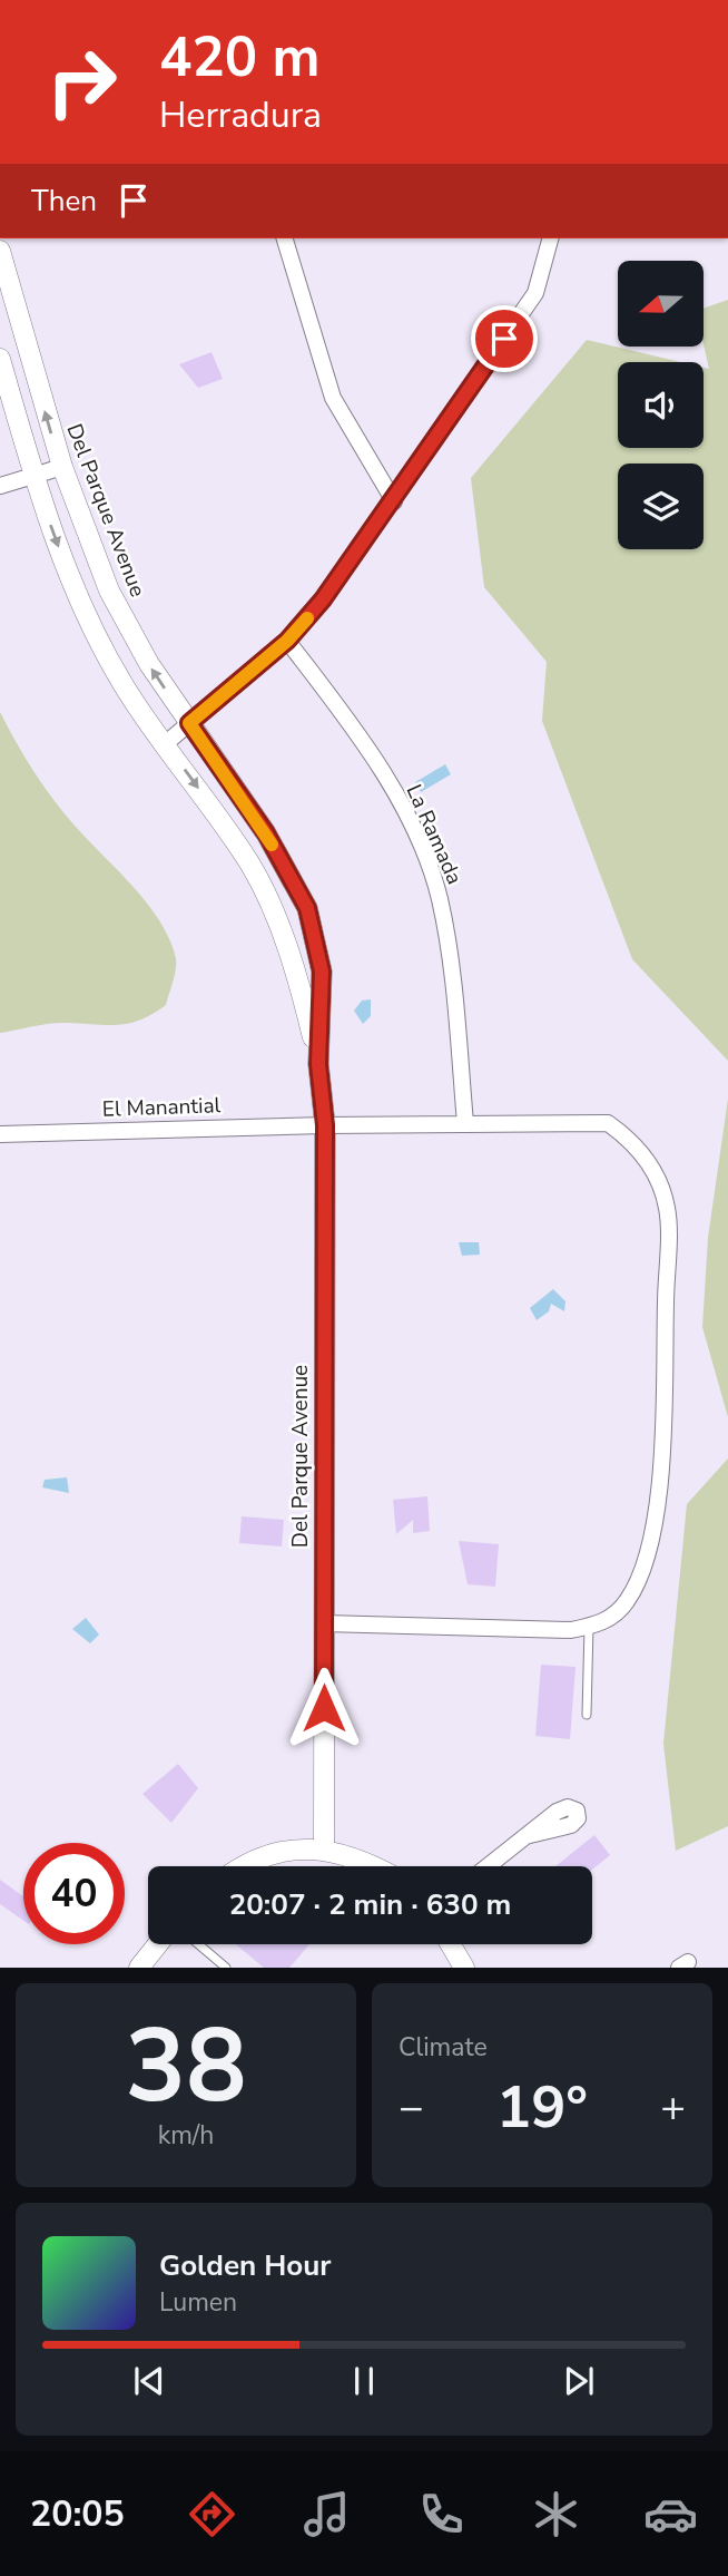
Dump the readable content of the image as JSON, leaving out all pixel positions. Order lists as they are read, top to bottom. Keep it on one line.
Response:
{"streets":{"street":["Del Parque Avenue","La Ramada","El Manantial"]},"crossings":[["Del Parque Avenue","El Manantial"],["La Ramada","El Manantial"]],"north":"left","page":{"turn":["420 m","Herradura"],"then":"Then","limit":"40","trip":"20:07 · 2 min · 630 m","tile":[["38","km/h"],"Climate"],"heat":["−","19°","+"],"song":["Golden Hour","Lumen"],"tabs":"20:05"}}
